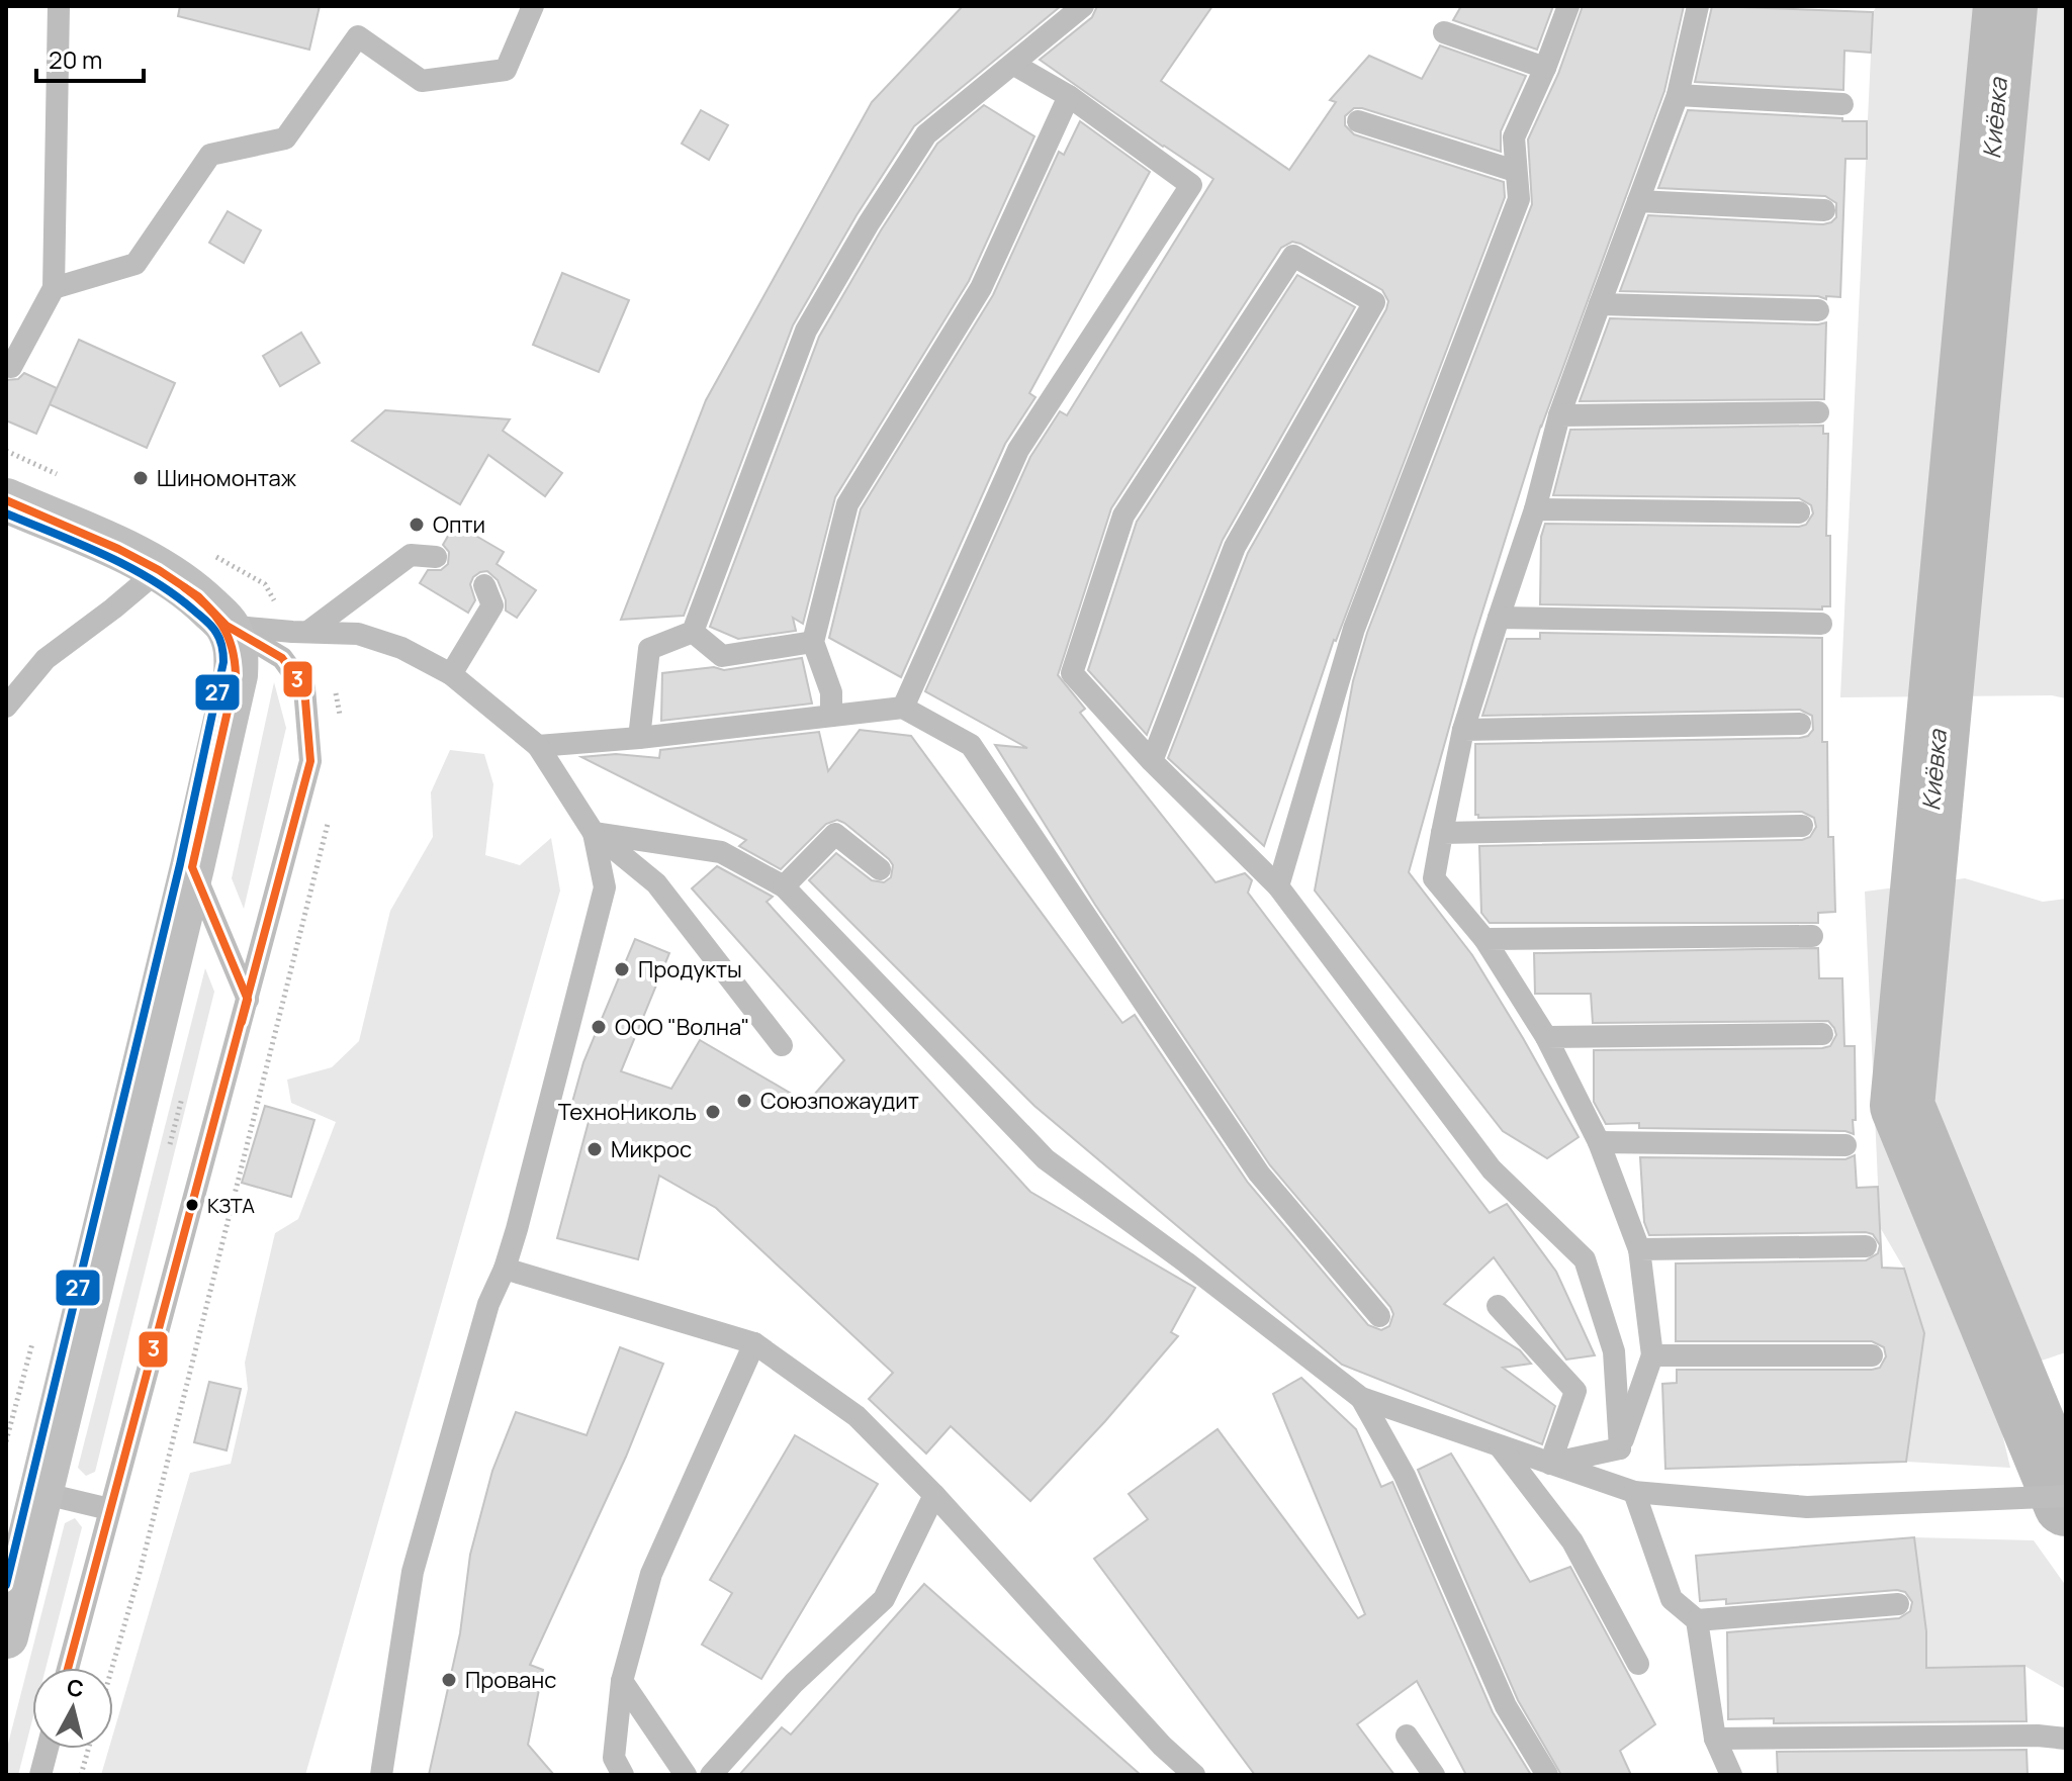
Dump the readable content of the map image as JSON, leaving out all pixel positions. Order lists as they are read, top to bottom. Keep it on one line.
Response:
{"water":["Киёвка"],"places":["Шиномонтаж","Опти","Продукты","ООО \"Волна\"","Союзпожаудит","ТехноНиколь","Микрос","КЗТА","Прованс"],"lines":["transit line 3","transit line 27"],"scale_bar":"20 m","north":"top"}
